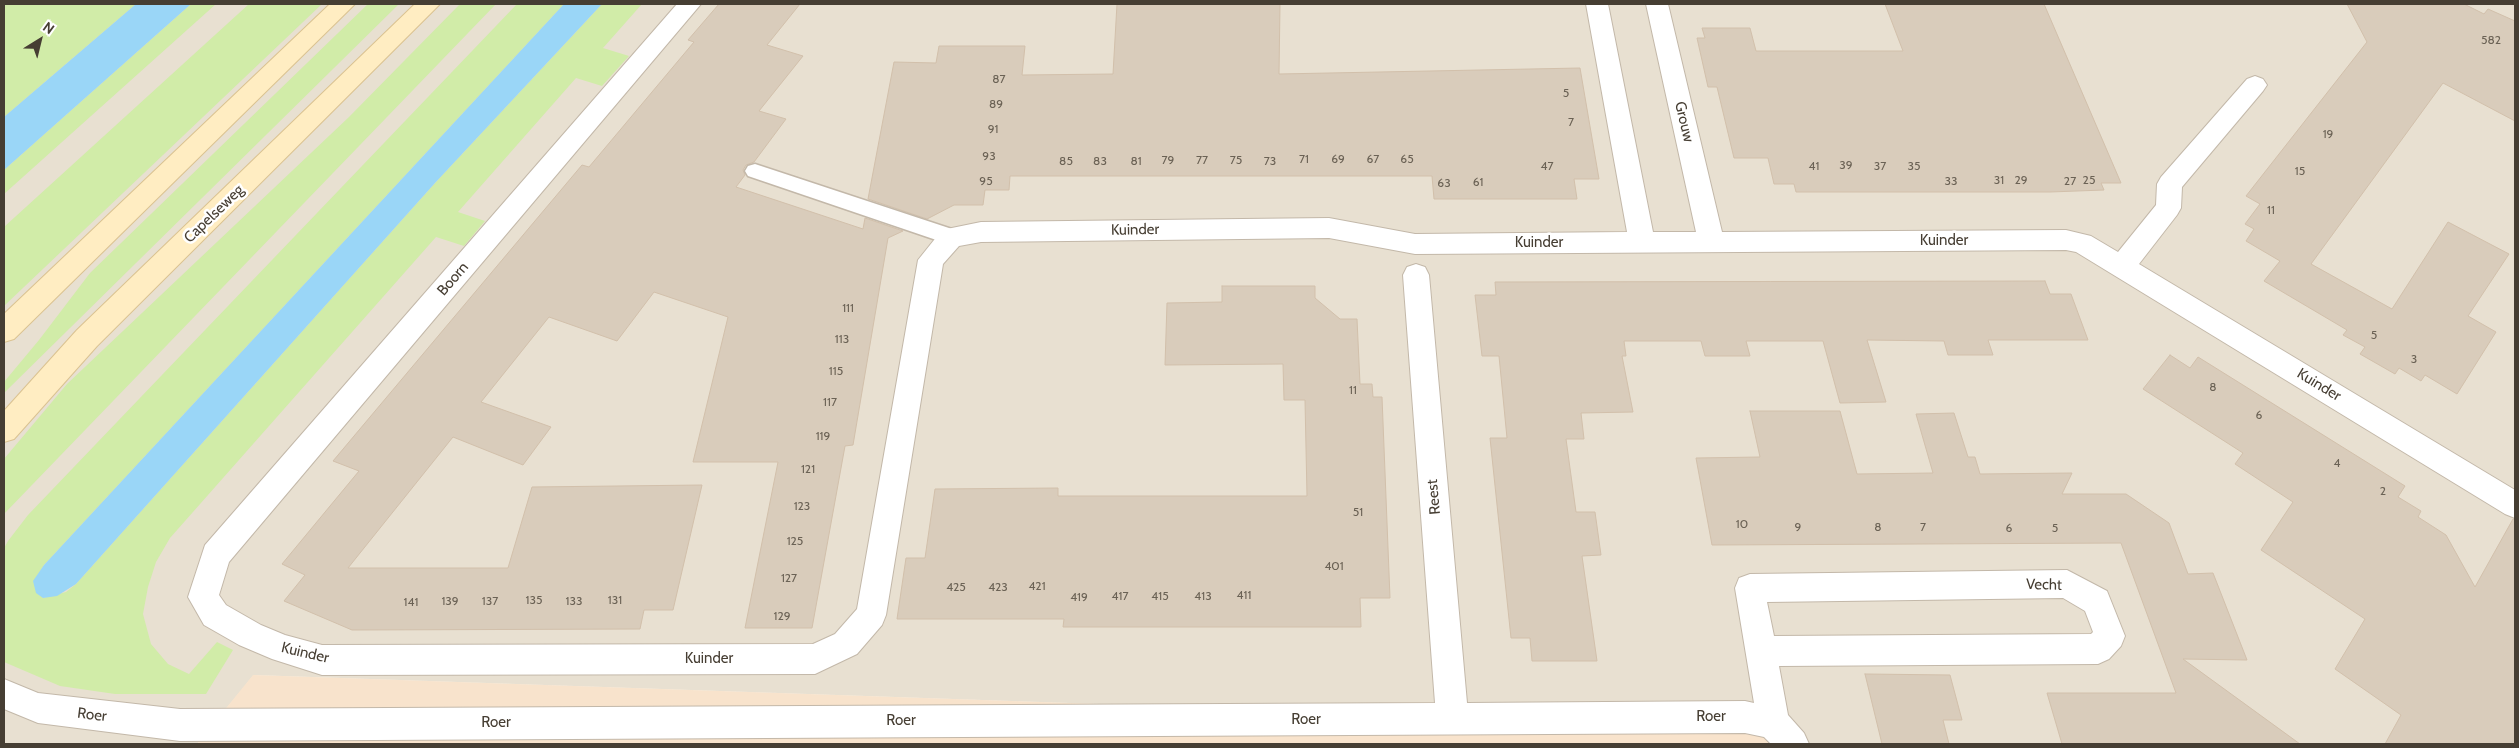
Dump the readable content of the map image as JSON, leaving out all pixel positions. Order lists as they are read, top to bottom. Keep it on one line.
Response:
{"streets":{"main road":["Capelseweg"],"street":["Grouw","Kuinder","Boorn","Reest","Vecht","Roer"]},"crossings":[["Grouw","Kuinder"],["Kuinder","Boorn"],["Reest","Roer"],["Vecht","Roer"]],"house_numbers":["582","87","5","89","7","91","19","93","71","69","67","65","79","77","75","85","83","81","73","39","47","41","37","35","15","31","29","25","95","33","27","61","63","11","111","5","113","3","115","8","11","117","6","119","4","121","2","123","51","10","9","8","7","6","5","125","401","127","421","425","423","411","417","415","413","419","135","131","139","137","133","141","129"],"north":"top right"}
